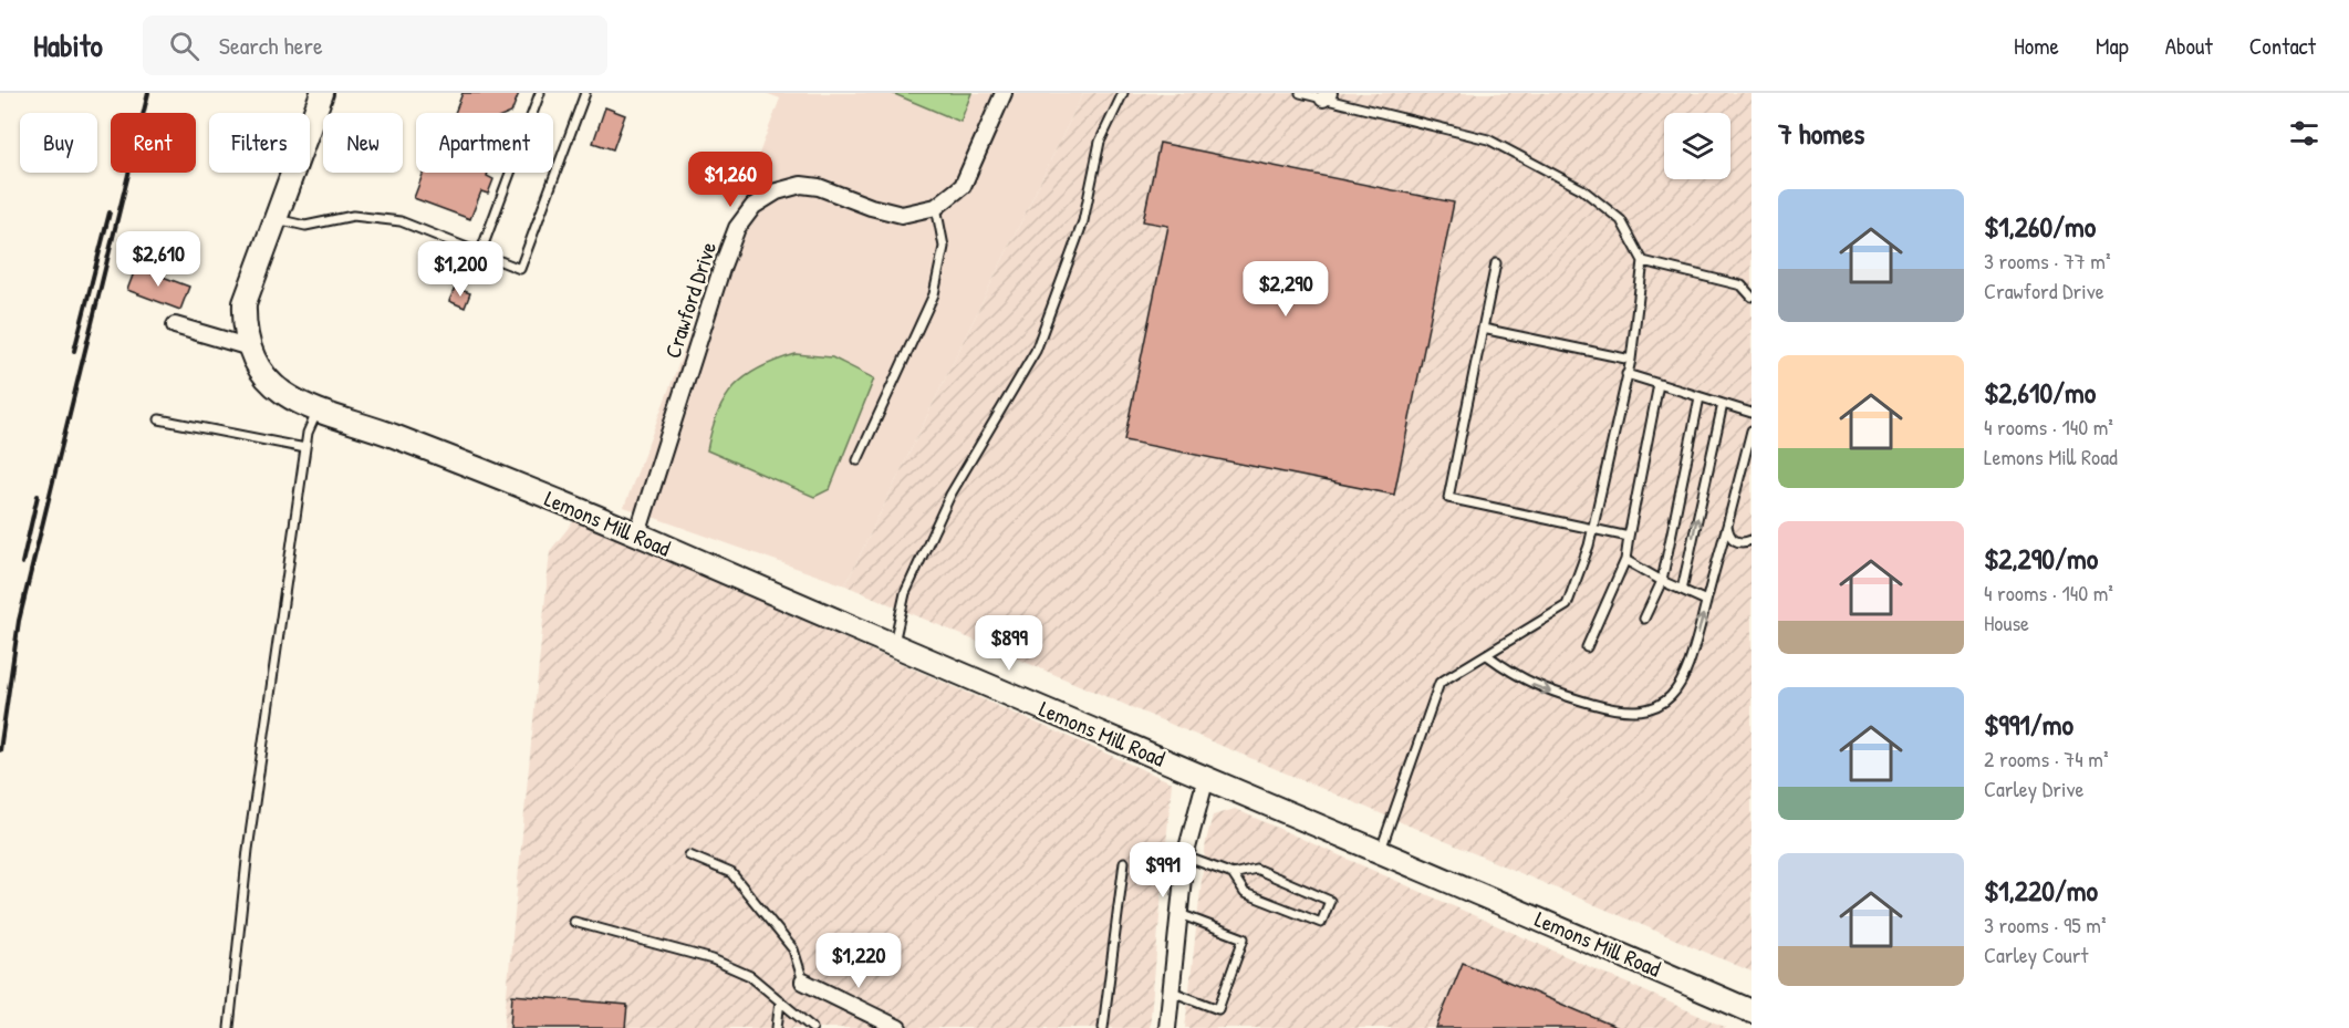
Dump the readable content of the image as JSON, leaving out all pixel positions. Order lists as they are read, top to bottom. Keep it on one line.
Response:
{"streets":{"street":["Crawford Drive","Lemons Mill Road"]},"crossings":[["Crawford Drive","Lemons Mill Road"]],"page":{"header":"Habito","search":"Search here","nav":["Home","Map","About","Contact"],"heading":"7 homes","chip":["Buy","Rent","Filters","New","Apartment"],"price":["$1,260","$2,610","$1,200","$2,290","$899","$991","$1,220"],"list":[{"name":"$1,260/mo","note":"3 rooms · 77 m² · Crawford Drive"},{"name":"$2,610/mo","note":"4 rooms · 140 m² · Lemons Mill Road"},{"name":"$2,290/mo","note":"4 rooms · 140 m² · House"},{"name":"$991/mo","note":"2 rooms · 74 m² · Carley Drive"},{"name":"$1,220/mo","note":"3 rooms · 95 m² · Carley Court"}]}}
